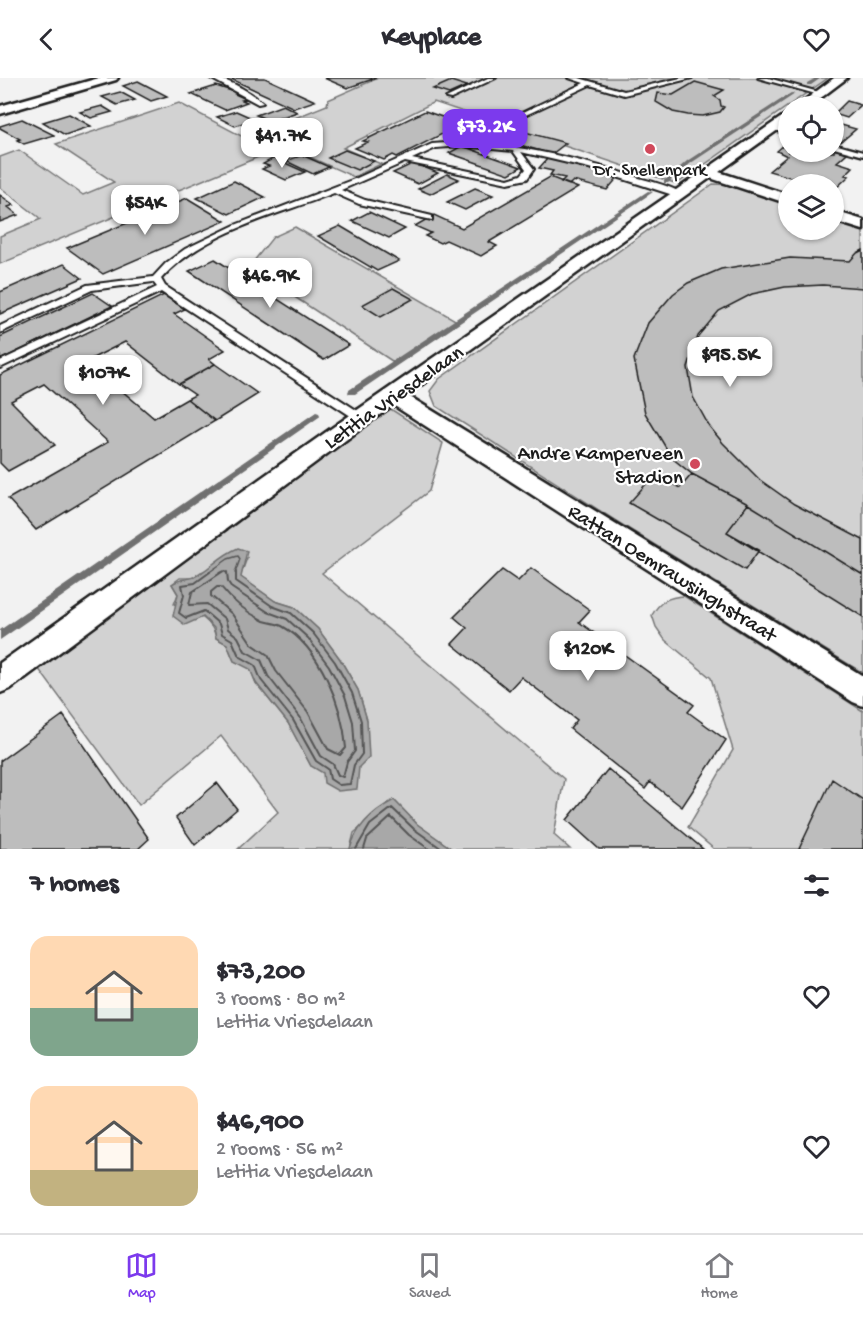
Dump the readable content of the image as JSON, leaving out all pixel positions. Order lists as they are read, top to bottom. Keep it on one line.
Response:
{"streets":{"street":["Letitia Vriesdelaan","Rattan Oemrawsinghstraat"]},"crossings":[["Letitia Vriesdelaan","Rattan Oemrawsinghstraat"]],"places":["Dr. Snellenpark","Andre Kamperveen Stadion"],"page":{"header":"Keyplace","price":["$73.2K","$41.7K","$54K","$46.9K","$95.5K","$107K","$120K"],"heading":"7 homes","list":[{"name":"$73,200","note":"3 rooms · 80 m² · Letitia Vriesdelaan"},{"name":"$46,900","note":"2 rooms · 56 m² · Letitia Vriesdelaan"}],"tabs":["Map","Saved","Home"]}}
